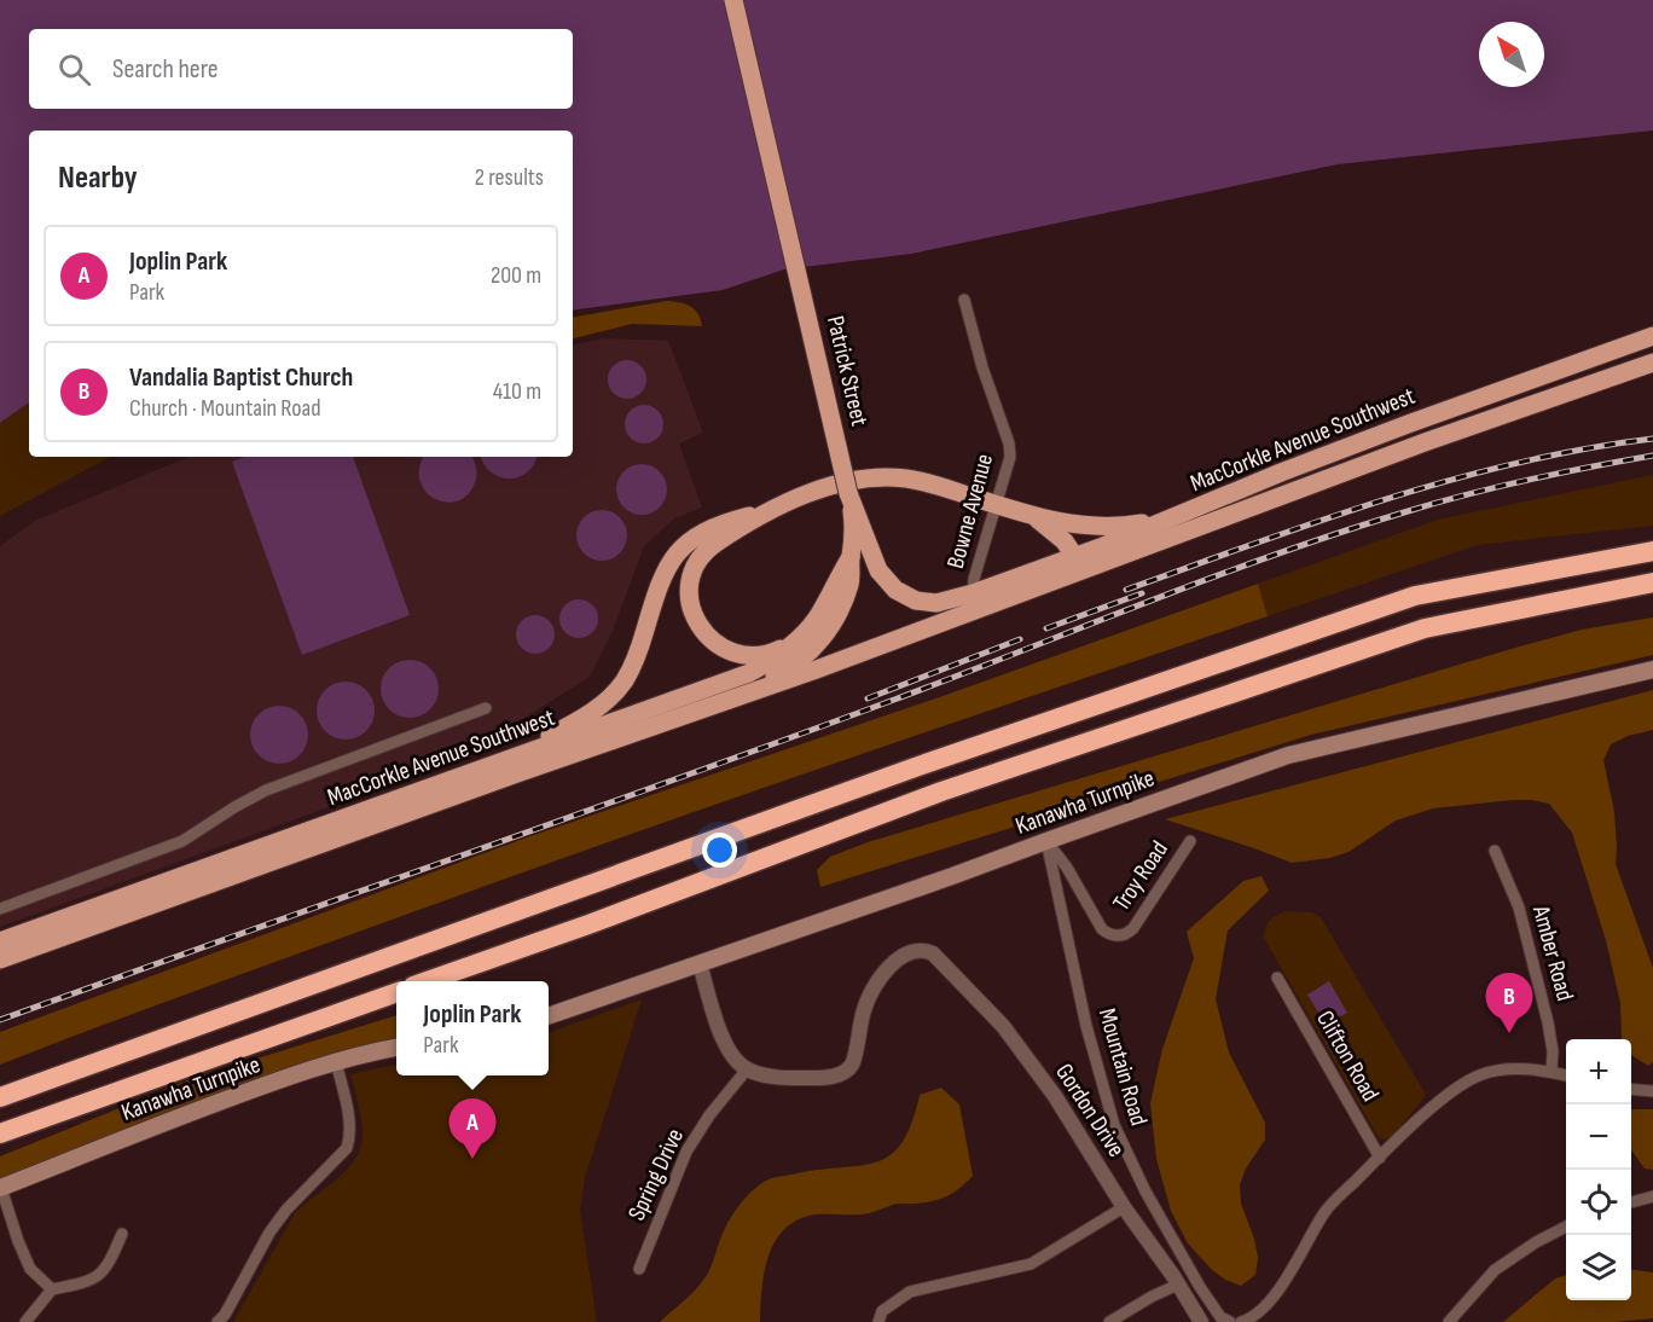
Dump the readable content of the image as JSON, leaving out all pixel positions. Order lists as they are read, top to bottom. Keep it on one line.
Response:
{"streets":{"main road":["Patrick Street","MacCorkle Avenue Southwest","Kanawha Turnpike"],"street":["Bowne Avenue","Troy Road","Amber Road","Clifton Road","Mountain Road","Gordon Drive","Spring Drive"]},"crossings":[["Patrick Street","MacCorkle Avenue Southwest"],["MacCorkle Avenue Southwest","Bowne Avenue"],["Kanawha Turnpike","Troy Road"],["Kanawha Turnpike","Mountain Road"],["Troy Road","Mountain Road"],["Gordon Drive","Spring Drive"]],"north":"top left","page":{"search":"Search here","heading":["Nearby","2 results"],"list":[{"mark":"A","name":"Joplin Park","note":"Park","value":"200 m"},{"mark":"B","name":"Vandalia Baptist Church","note":"Church · Mountain Road","value":"410 m"}],"pins":["B","A"],"popup":["Joplin Park","Park"],"map_buttons":["+","−"]}}
